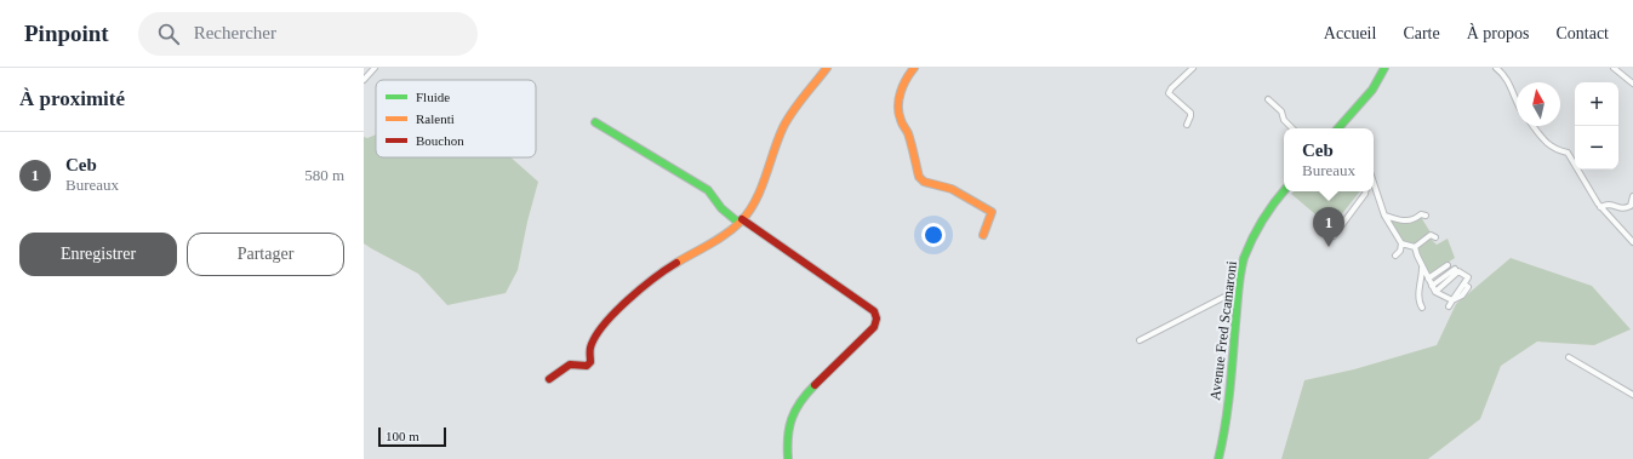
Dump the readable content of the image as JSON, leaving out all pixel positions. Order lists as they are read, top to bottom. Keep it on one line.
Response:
{"streets":{"street":["Avenue Fred Scamaroni"]},"legend":["Fluide","Ralenti","Bouchon"],"scale_bar":"100 m","north":"top","page":{"header":"Pinpoint","search":"Rechercher","nav":["Accueil","Carte","À propos","Contact"],"heading":"À proximité","map_buttons":["+","−"],"popup":["Ceb","Bureaux"],"list":[{"mark":"1","name":"Ceb","note":"Bureaux","value":"580 m"}],"pins":"1","buttons":["Enregistrer","Partager"],"scale":"100 m"}}
